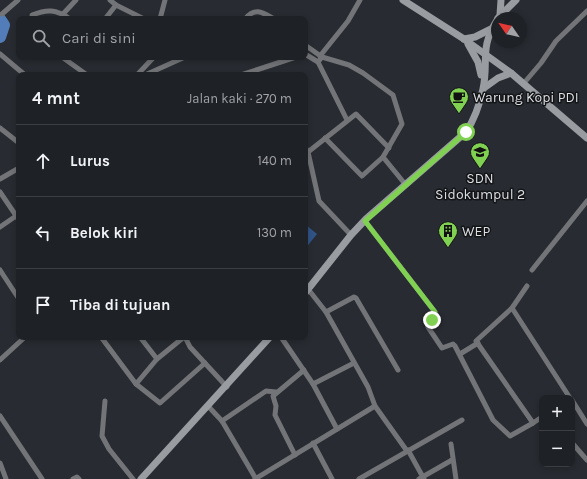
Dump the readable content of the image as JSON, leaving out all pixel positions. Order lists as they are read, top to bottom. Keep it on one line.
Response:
{"places":{"cafe":["Warung Kopi PDI"],"school or university":["SDN Sidokumpul 2"],"building":["WEP"]},"north":"top left","page":{"search":"Cari di sini","heading":["4 mnt","Jalan kaki · 270 m"],"list":[["Lurus","140 m"],["Belok kiri","130 m"],"Tiba di tujuan"],"map_buttons":["+","−"]}}
